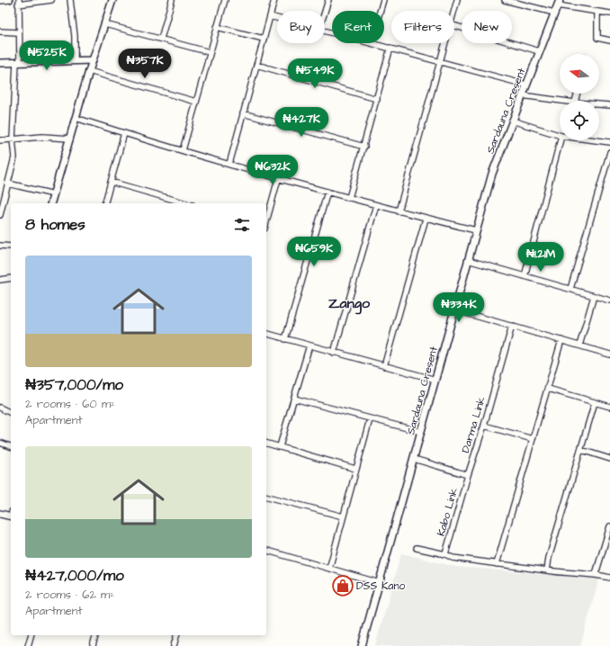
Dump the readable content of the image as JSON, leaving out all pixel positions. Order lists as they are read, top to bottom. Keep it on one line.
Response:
{"streets":{"street":["Sardauna Cresent","Darma Link","Kabo Link"]},"crossings":[["Darma Link","Kabo Link"]],"districts":["Zango"],"places":{"shop":["DSS Kano"]},"north":"left","page":{"chip":["Buy","Rent","Filters","New"],"price":["₦525K","₦357K","₦549K","₦427K","₦632K","₦659K","₦1.21M","₦334K"],"heading":"8 homes","list":[{"name":"₦357,000/mo","note":"2 rooms · 60 m² · Apartment"},{"name":"₦427,000/mo","note":"2 rooms · 62 m² · Apartment"}]}}
